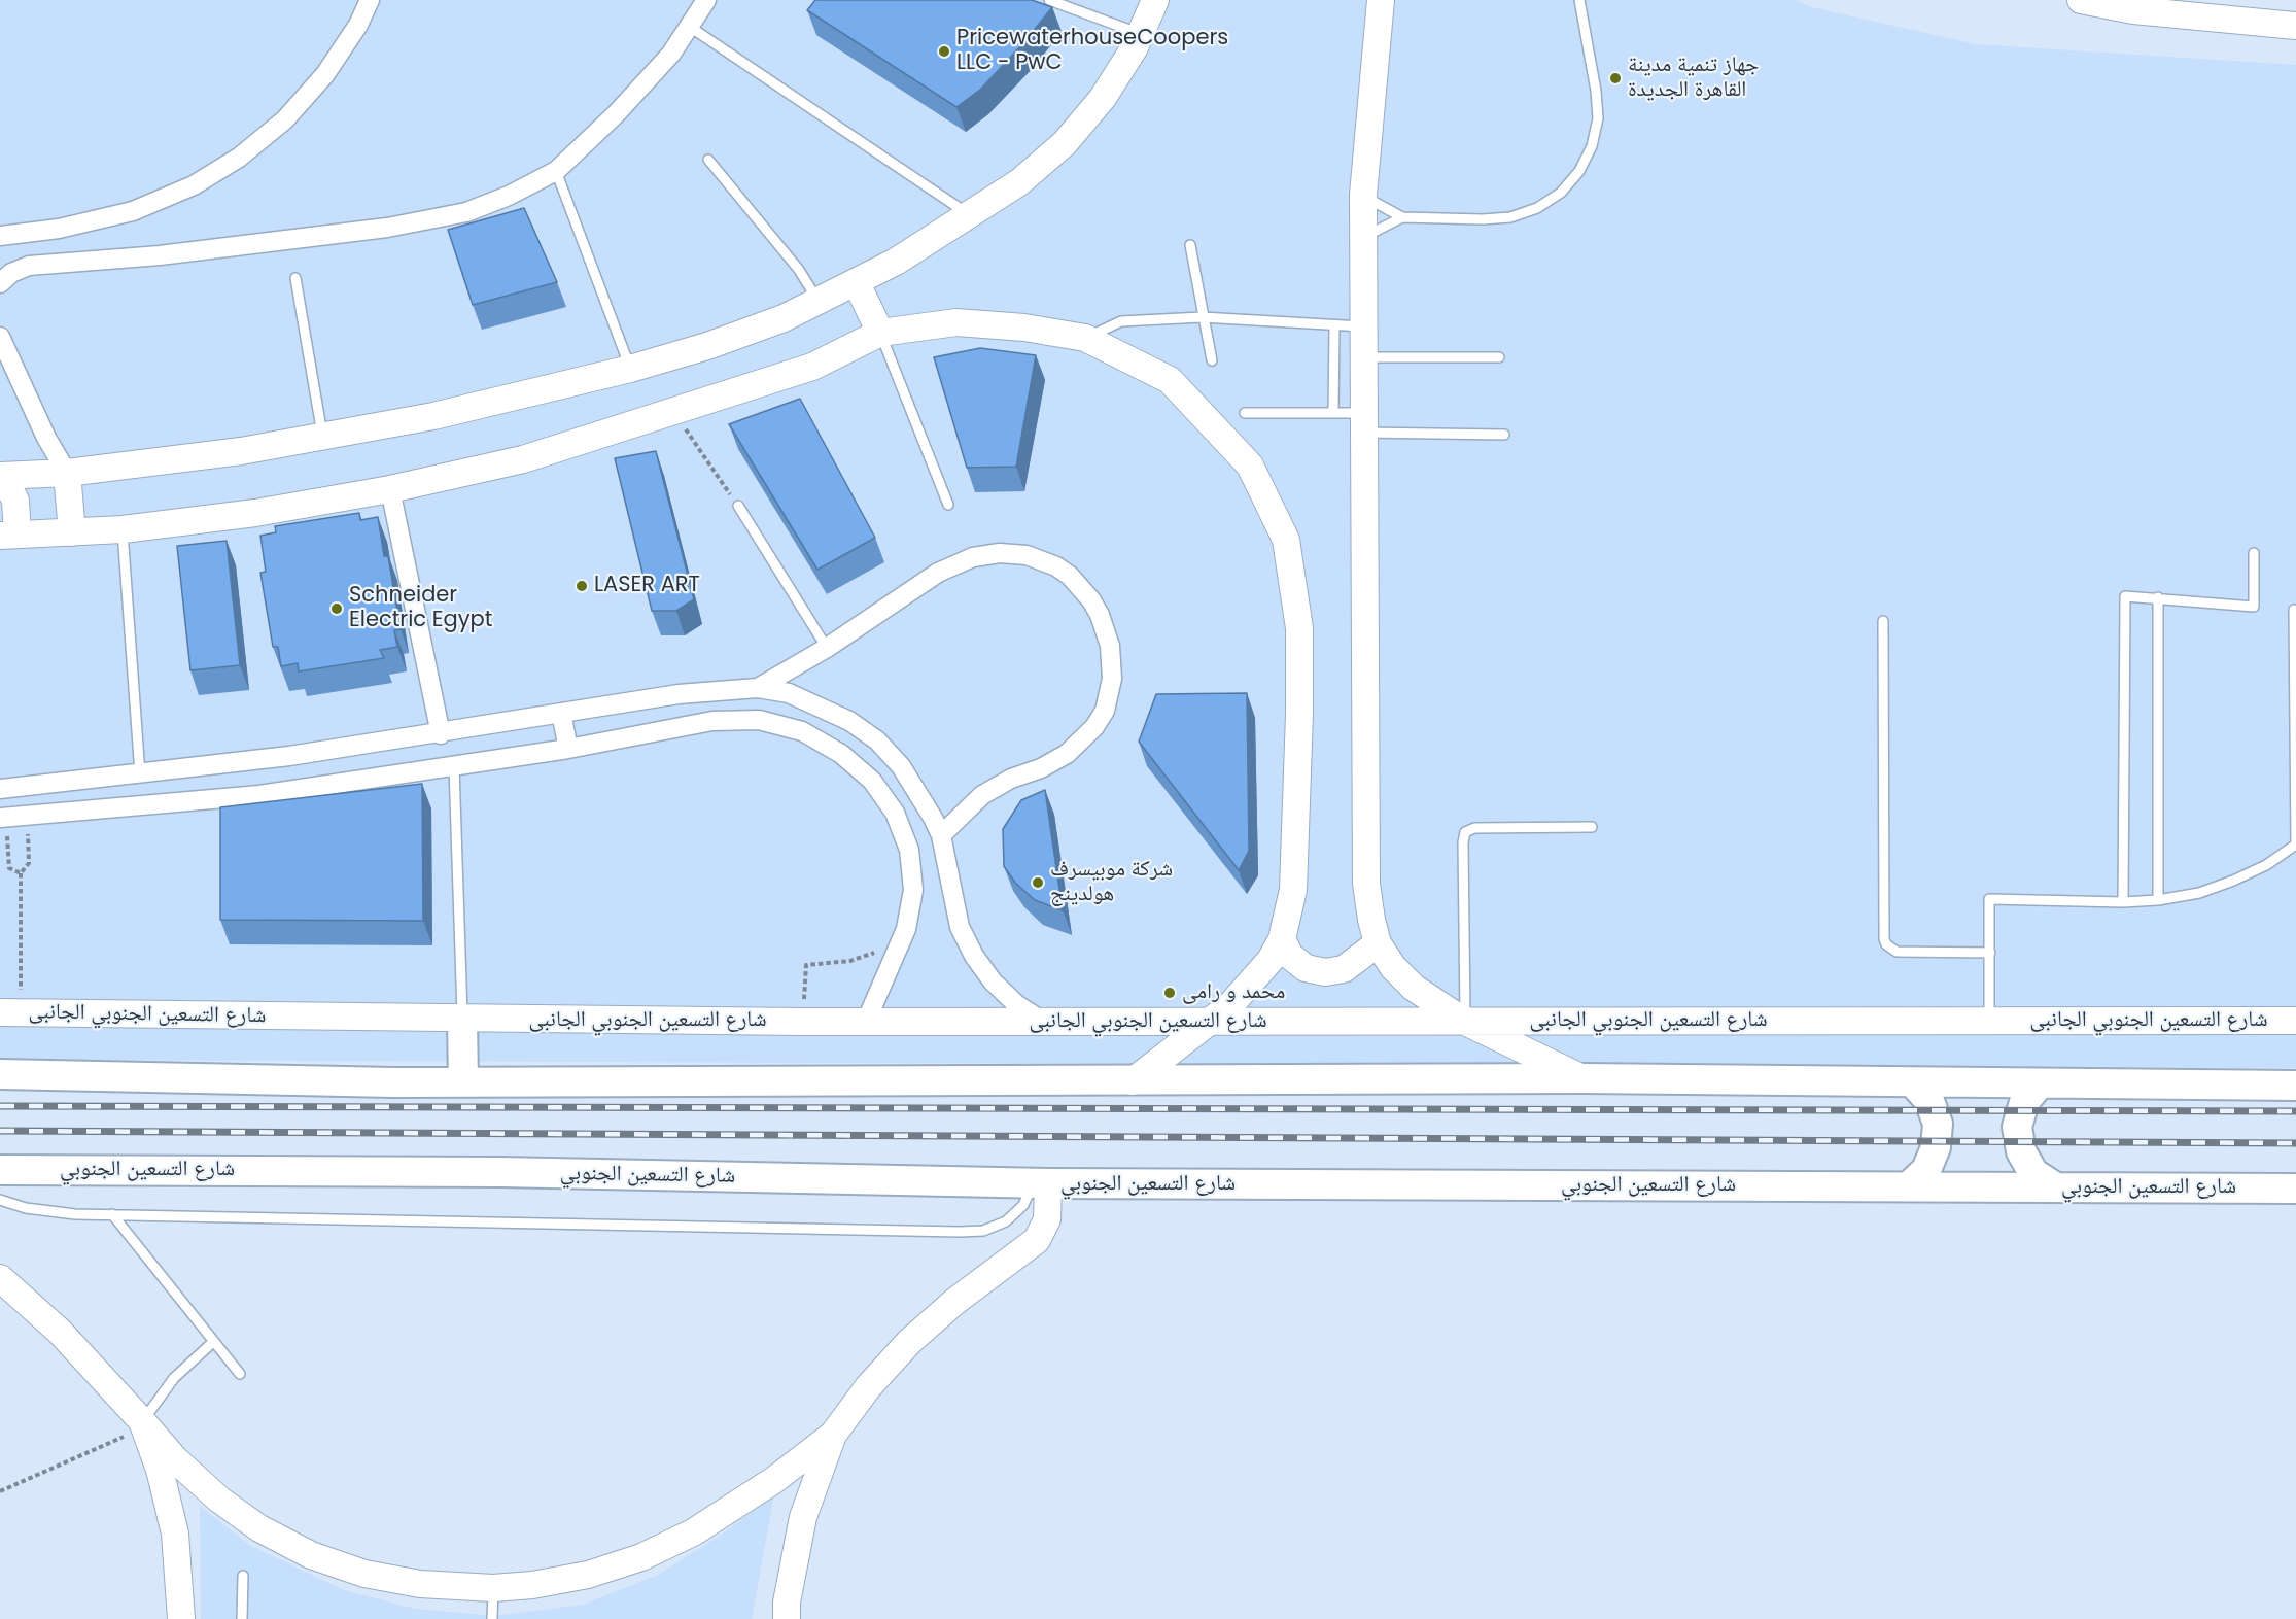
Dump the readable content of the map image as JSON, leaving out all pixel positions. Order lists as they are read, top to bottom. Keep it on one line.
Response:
{"streets":{"main road":["شارع التسعين الجنوبي"],"street":["شارع التسعين الجنوبي الجانبى"]},"places":["PricewaterhouseCoopers LLC - PwC","جهاز تنمية مدينة القاهرة الجديدة","LASER ART","Schneider Electric Egypt","شركة موبيسرف هولدينج","محمد و رامى"]}
